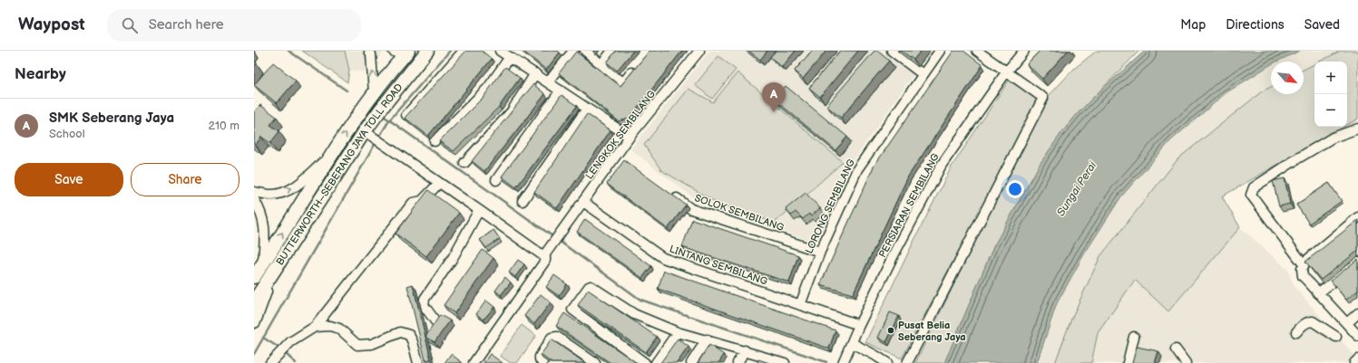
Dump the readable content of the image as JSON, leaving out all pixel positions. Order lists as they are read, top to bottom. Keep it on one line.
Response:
{"streets":{"highway":["BUTTERWORTH–SEBERANG JAYA TOLL ROAD"],"street":["LENGKOK SEMBILANG","PERSIARAN SEMBILANG","LORONG SEMBILANG","SOLOK SEMBILANG","LINTANG SEMBILANG"]},"crossings":[["LENGKOK SEMBILANG","LINTANG SEMBILANG"],["PERSIARAN SEMBILANG","LINTANG SEMBILANG"],["LORONG SEMBILANG","SOLOK SEMBILANG"],["LORONG SEMBILANG","LINTANG SEMBILANG"]],"water":["Sungai Perai"],"places":["Pusat Belia Seberang Jaya"],"north":"bottom right","page":{"header":"Waypost","search":"Search here","nav":["Map","Directions","Saved"],"heading":"Nearby","map_buttons":["+","−"],"pins":"A","list":[{"mark":"A","name":"SMK Seberang Jaya","note":"School","value":"210 m"}],"buttons":["Save","Share"]}}
